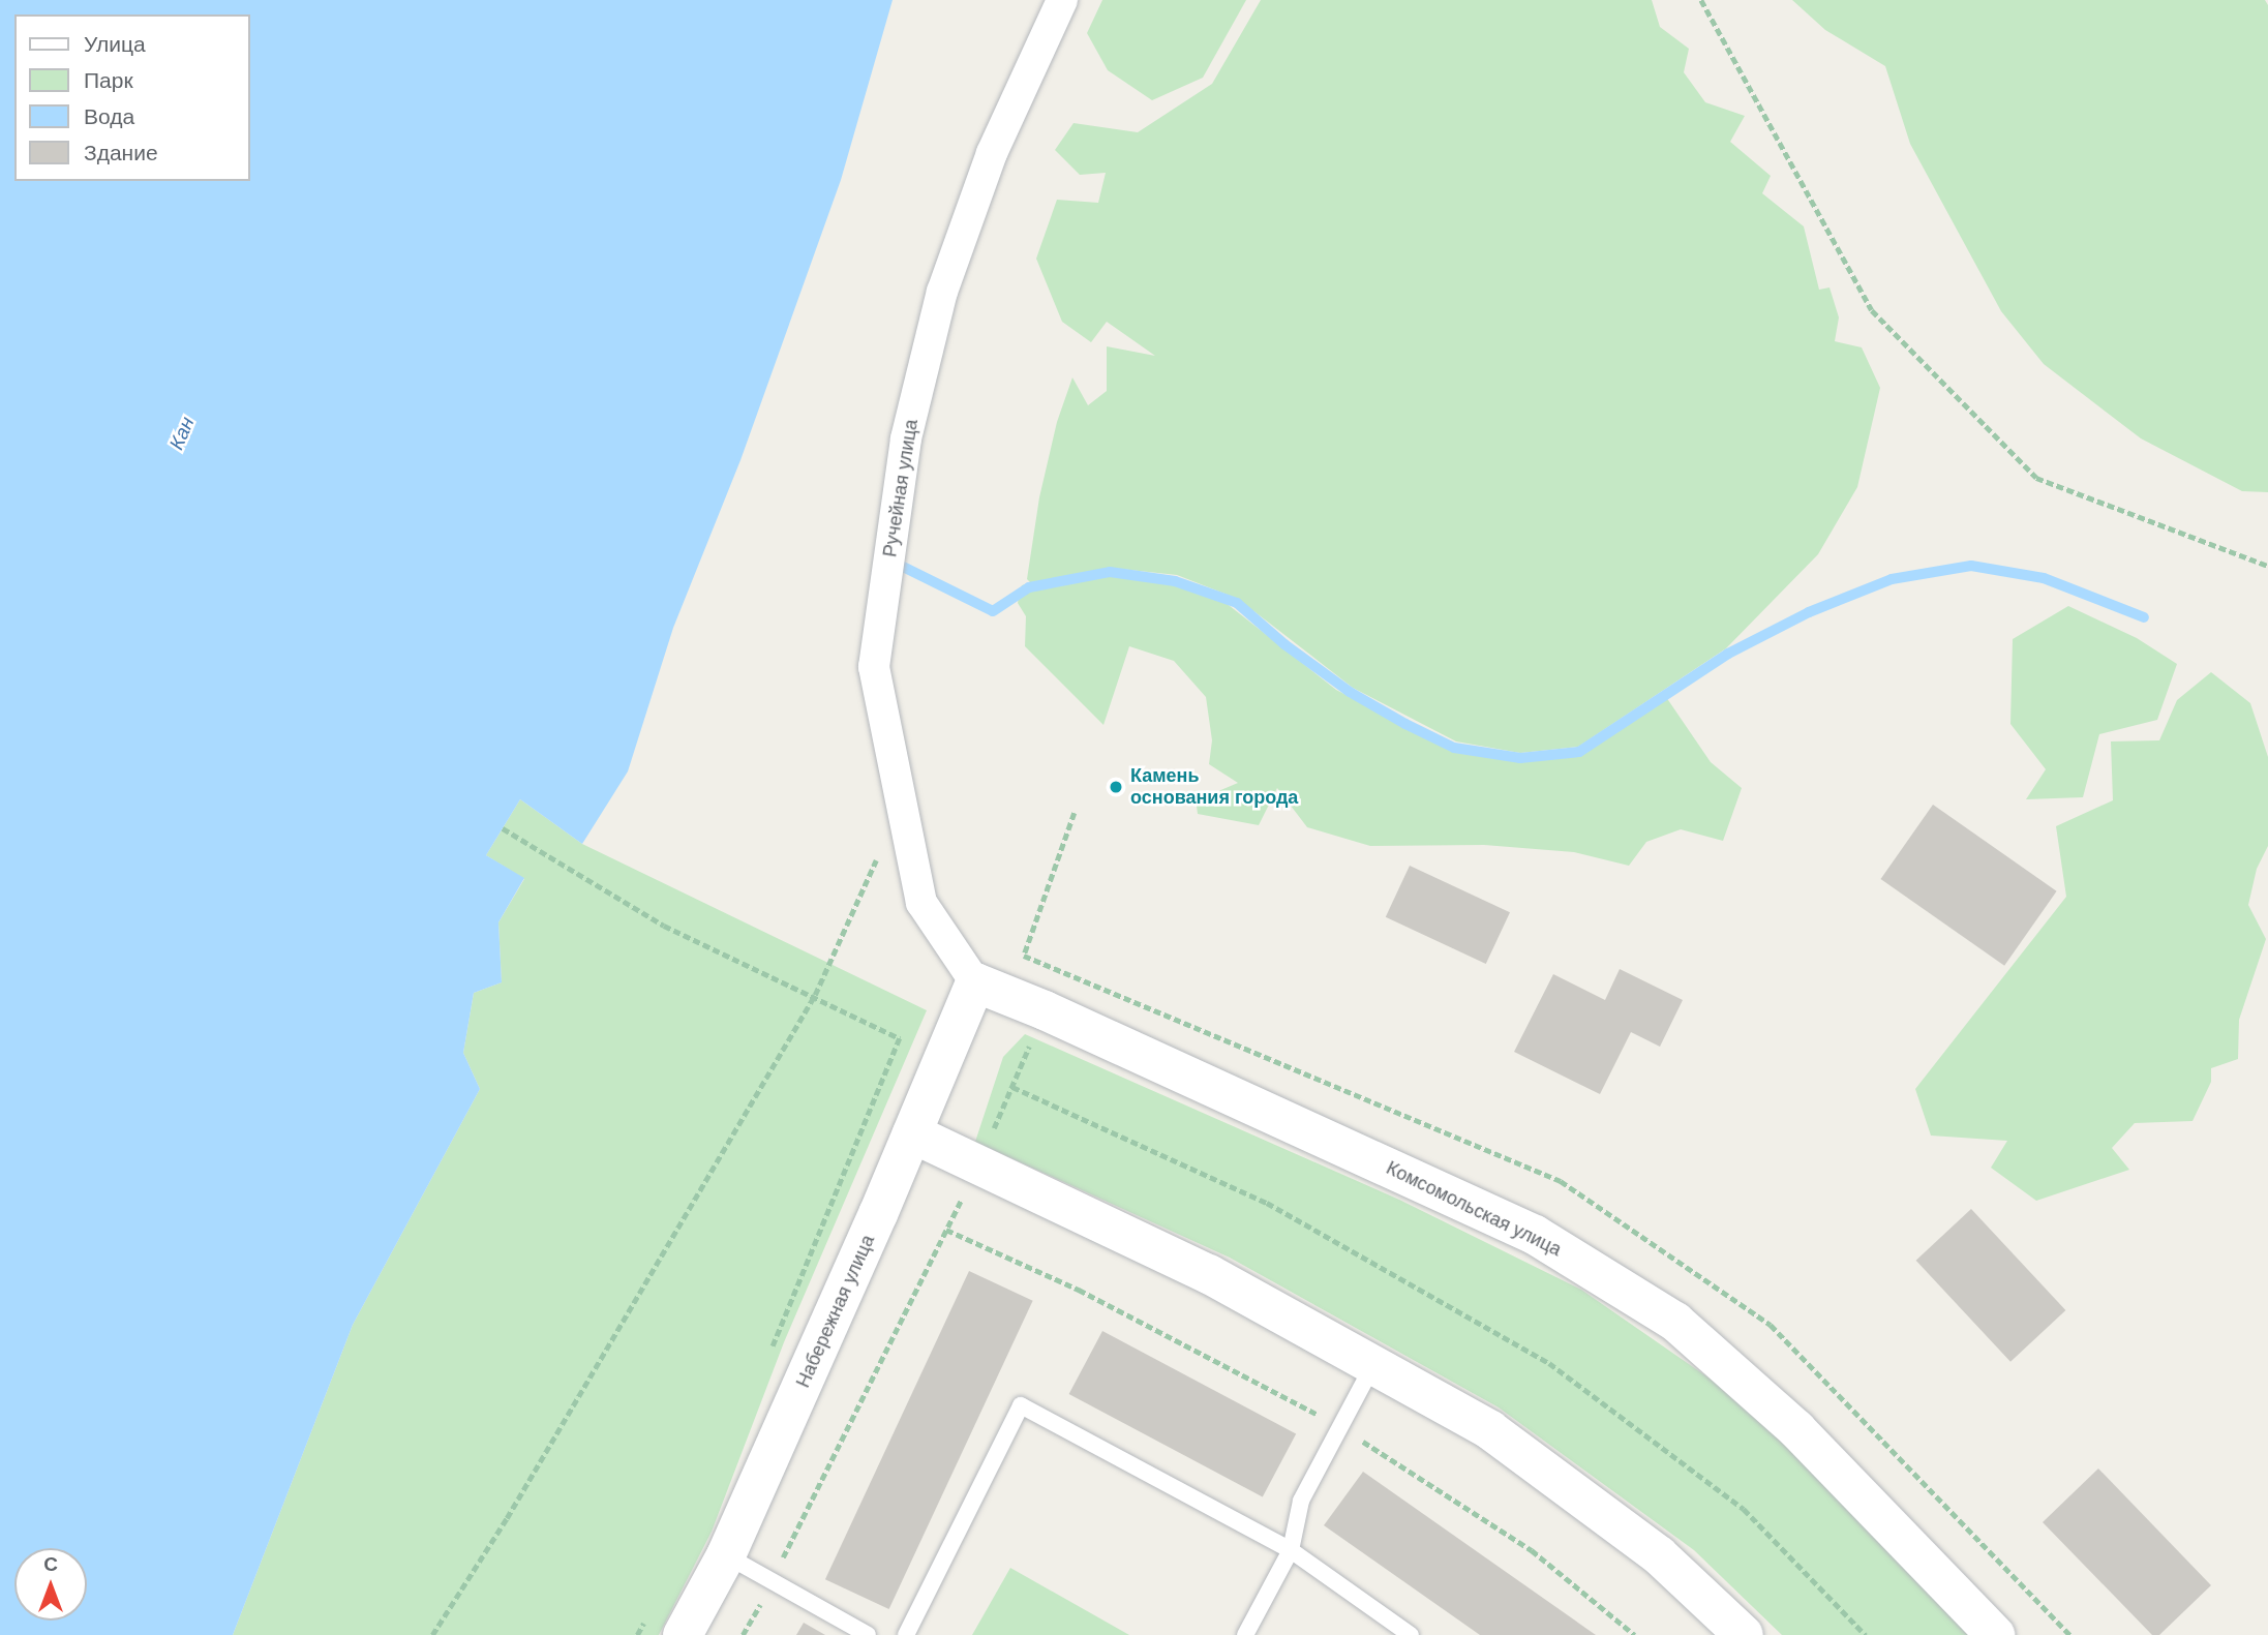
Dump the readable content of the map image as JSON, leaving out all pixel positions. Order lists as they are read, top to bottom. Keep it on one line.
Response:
{"streets":{"street":["Ручейная улица","Комсомольская улица","Набережная улица"]},"crossings":[["Ручейная улица","Комсомольская улица"],["Ручейная улица","Набережная улица"],["Комсомольская улица","Набережная улица"]],"water":["Кан"],"places":["Камень основания города"],"legend":["Улица","Парк","Вода","Здание"],"north":"top"}
